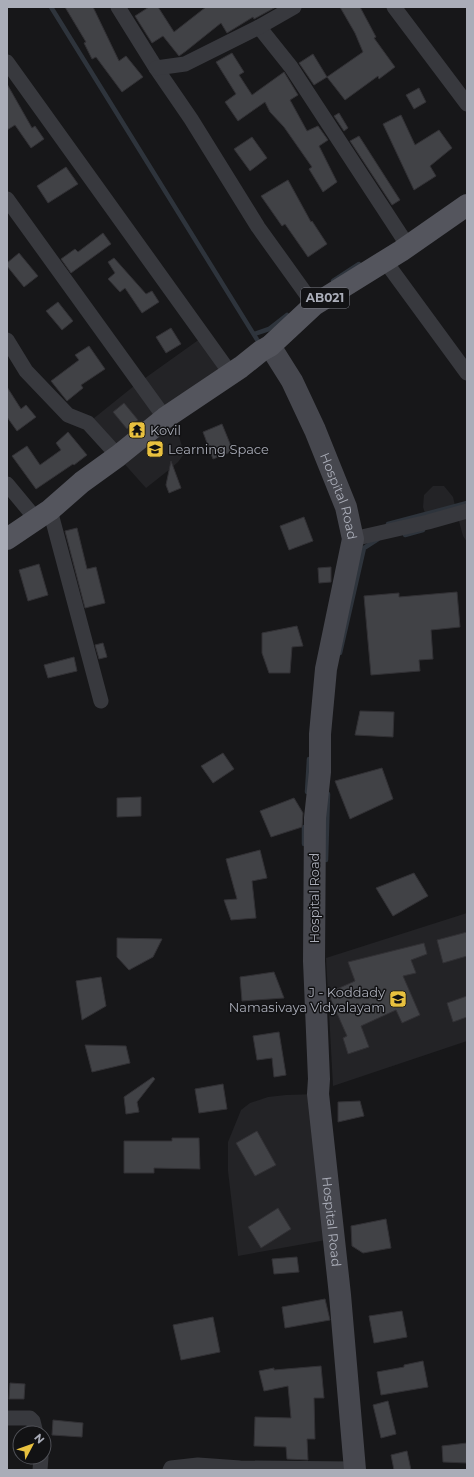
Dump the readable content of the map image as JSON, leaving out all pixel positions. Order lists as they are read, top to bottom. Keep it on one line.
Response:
{"streets":{"main road":["AB021"],"street":["Hospital Road"]},"crossings":[["AB021","Hospital Road"]],"places":{"temple":["Kovil"],"school or university":["Learning Space","J - Koddady Namasivaya Vidyalayam"]},"north":"top right"}
